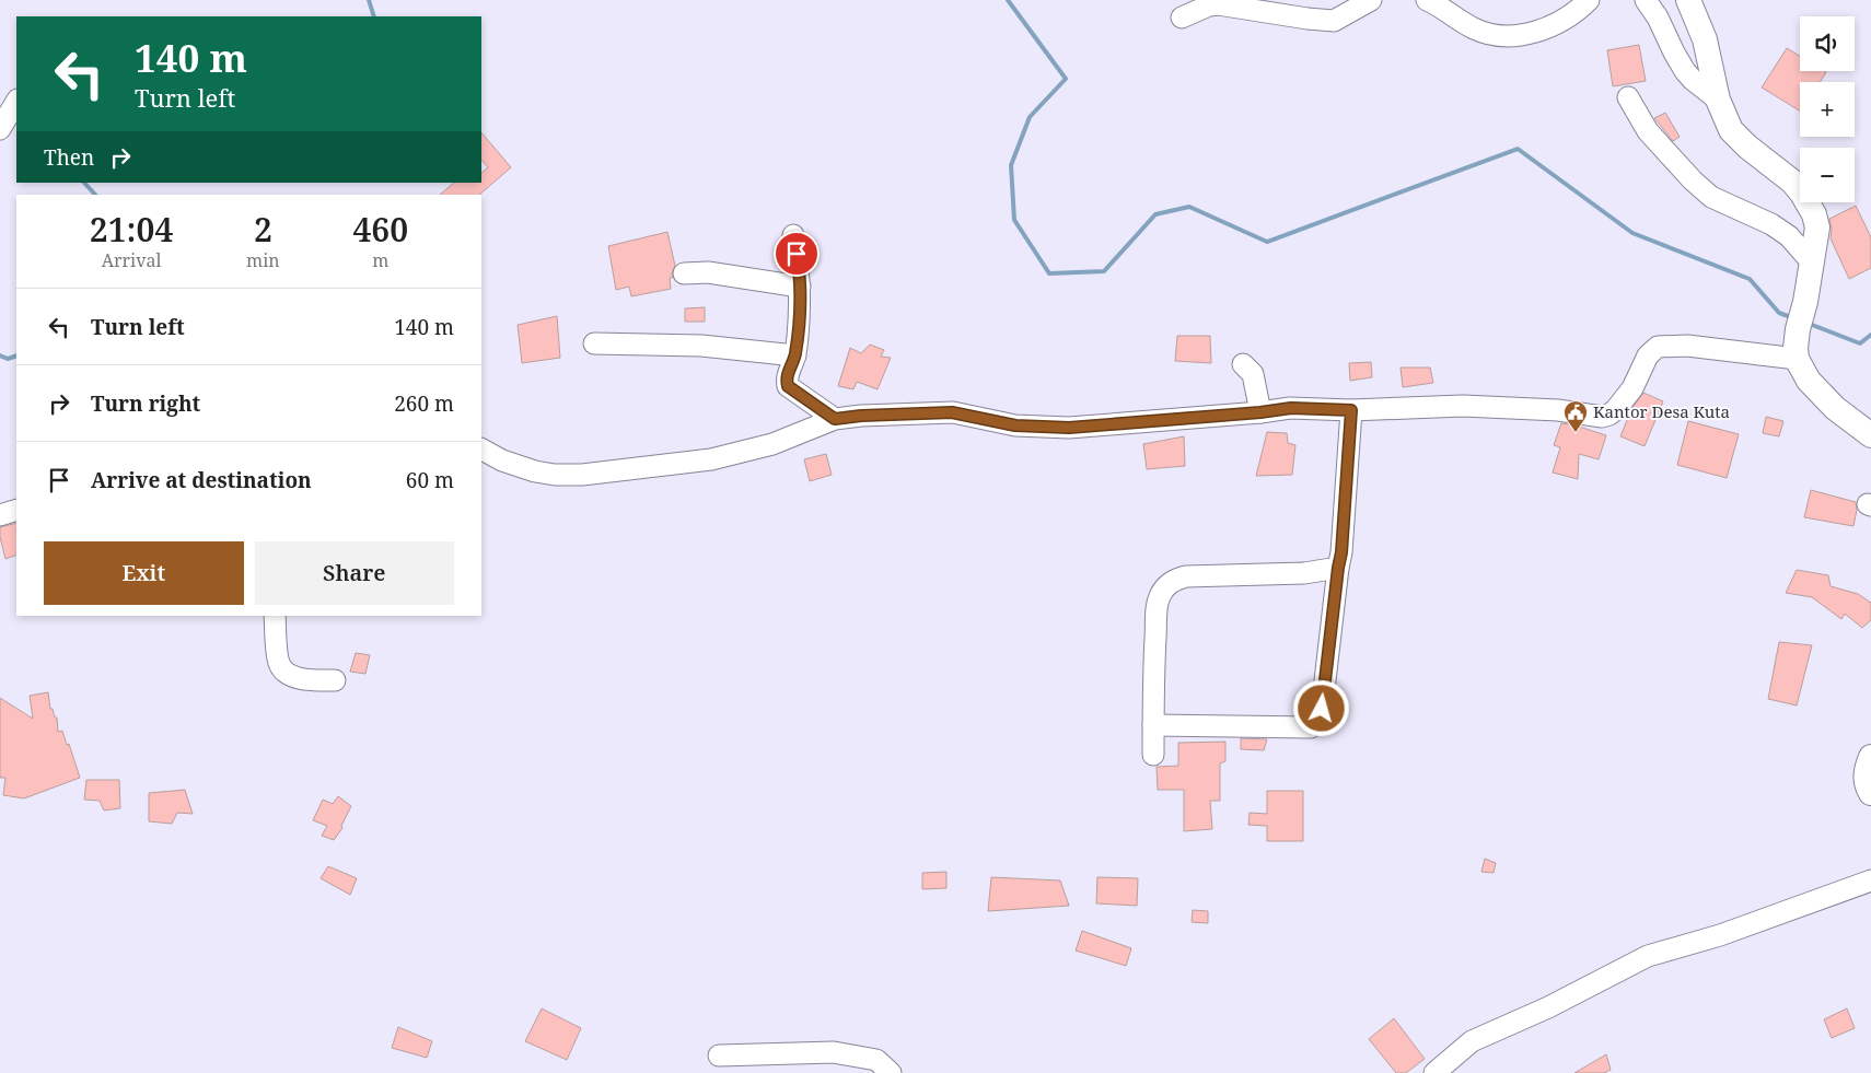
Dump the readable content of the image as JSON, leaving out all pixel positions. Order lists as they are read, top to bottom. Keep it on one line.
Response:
{"places":{"public building":["Kantor Desa Kuta"]},"page":{"map_buttons":["+","−"],"turn":["140 m","Turn left"],"then":"Then","eta":["21:04","Arrival","2","min","460","m"],"list":[{"name":"Turn left","value":"140 m"},{"name":"Turn right","value":"260 m"},{"name":"Arrive at destination","value":"60 m"}],"buttons":["Exit","Share"]}}
